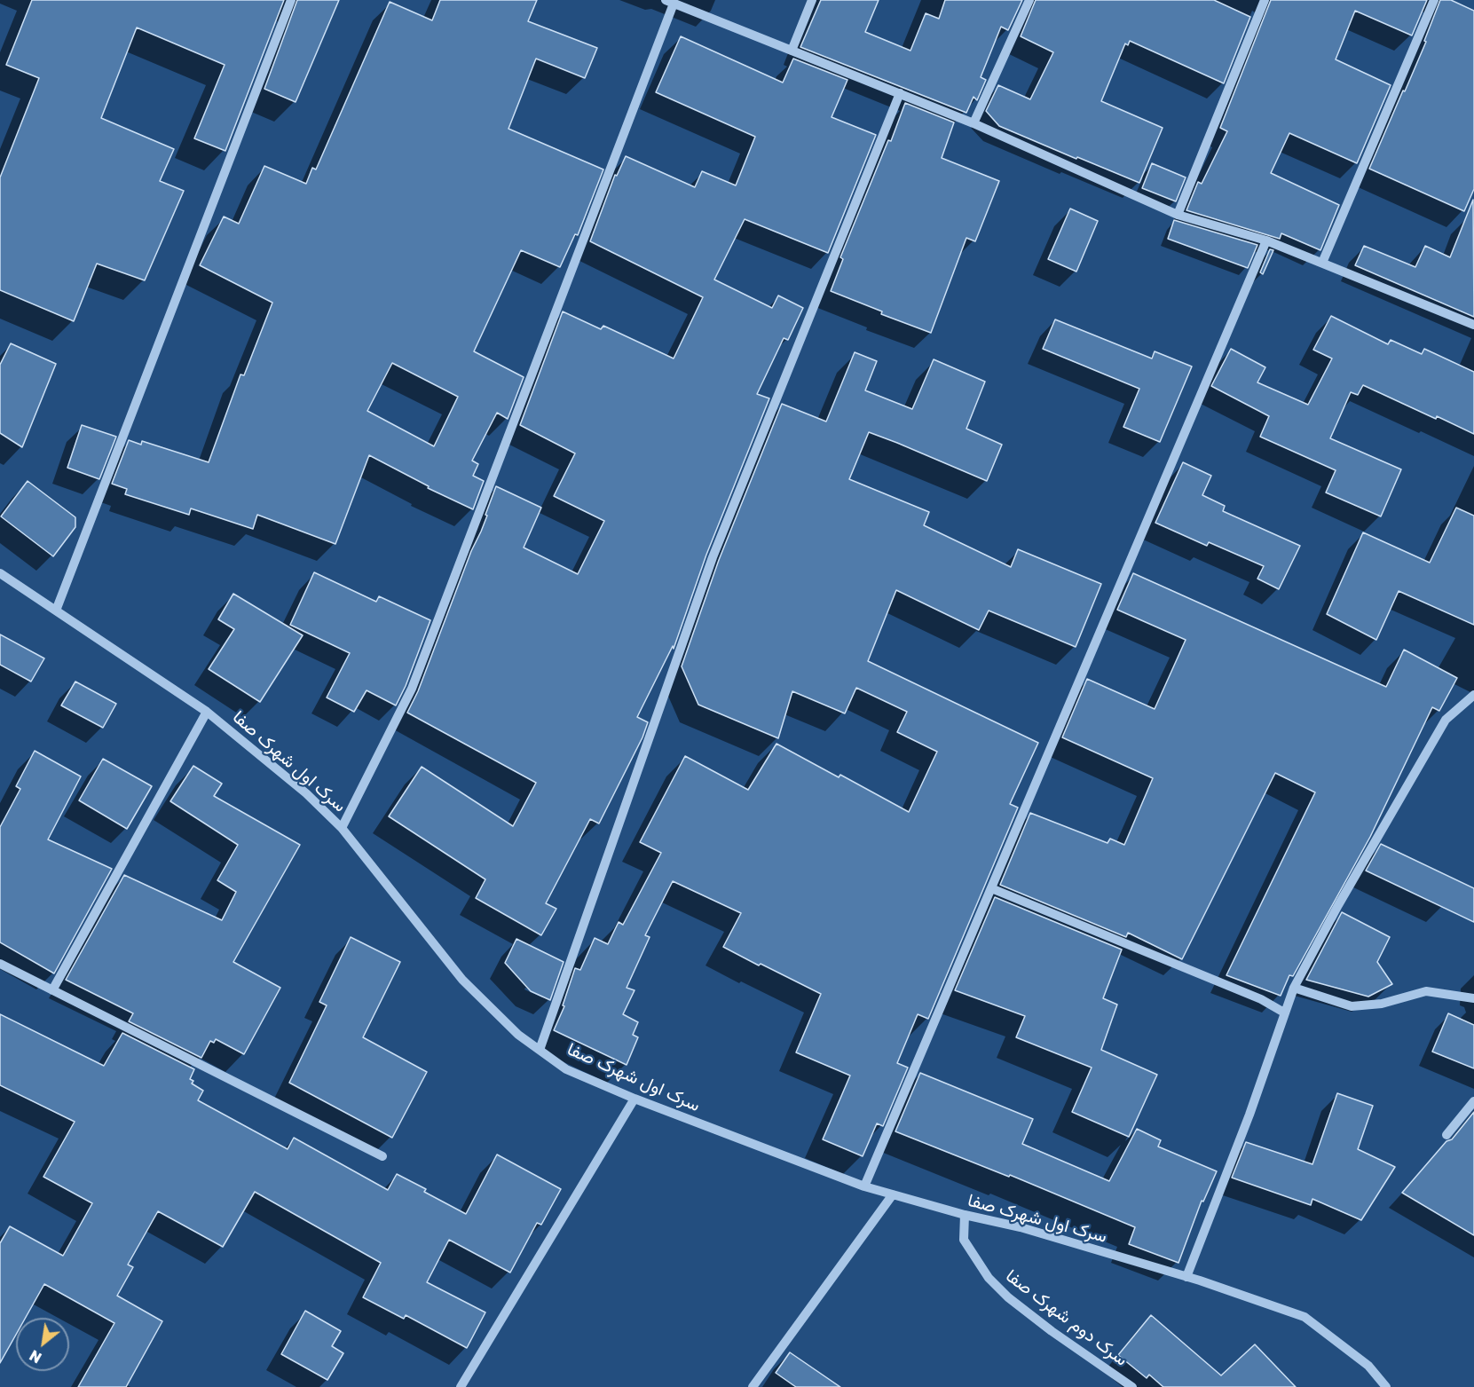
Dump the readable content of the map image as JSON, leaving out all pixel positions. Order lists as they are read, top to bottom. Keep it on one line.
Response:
{"streets":{"street":["سرک اول شهرک صفا","سرک دوم شهرک صفا"]},"crossings":[["سرک اول شهرک صفا","سرک دوم شهرک صفا"]],"north":"bottom left"}
